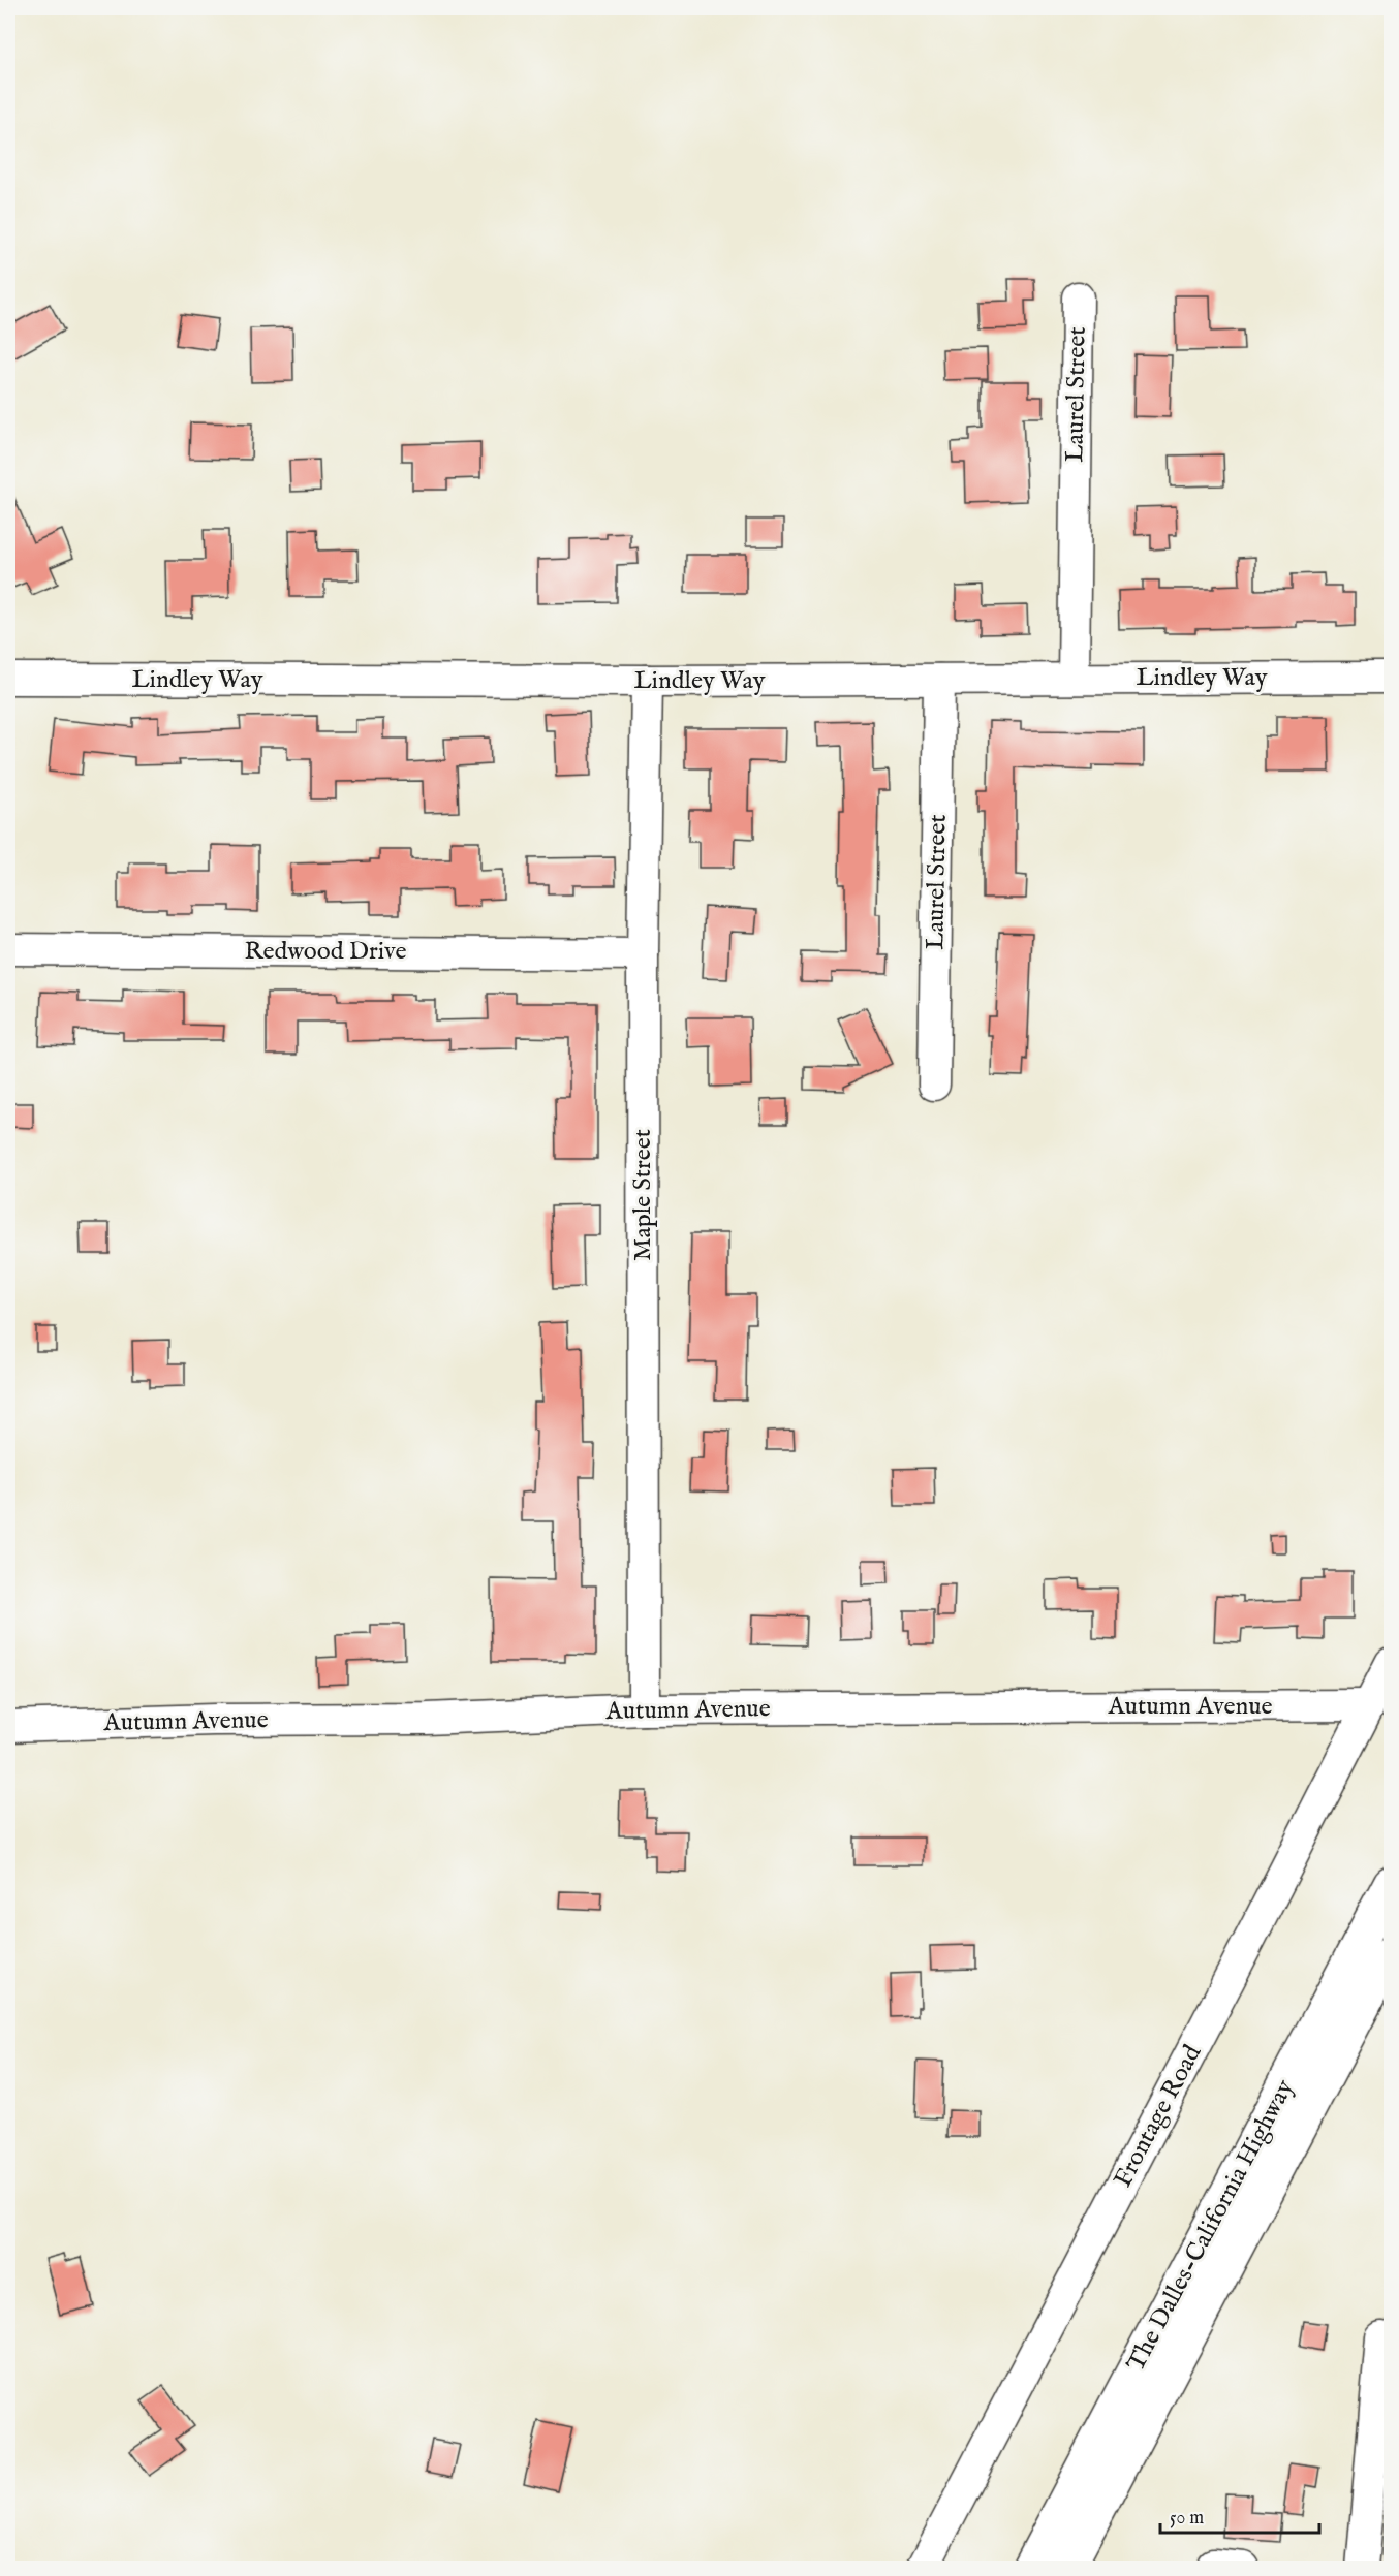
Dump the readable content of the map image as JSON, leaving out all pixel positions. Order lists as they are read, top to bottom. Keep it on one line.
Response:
{"streets":{"highway":["The Dalles-California Highway"],"street":["Laurel Street","Lindley Way","Redwood Drive","Maple Street","Autumn Avenue","Frontage Road"]},"crossings":[["Laurel Street","Lindley Way"],["Lindley Way","Maple Street"],["Redwood Drive","Maple Street"],["Maple Street","Autumn Avenue"],["Autumn Avenue","Frontage Road"]],"scale_bar":"50 m"}
